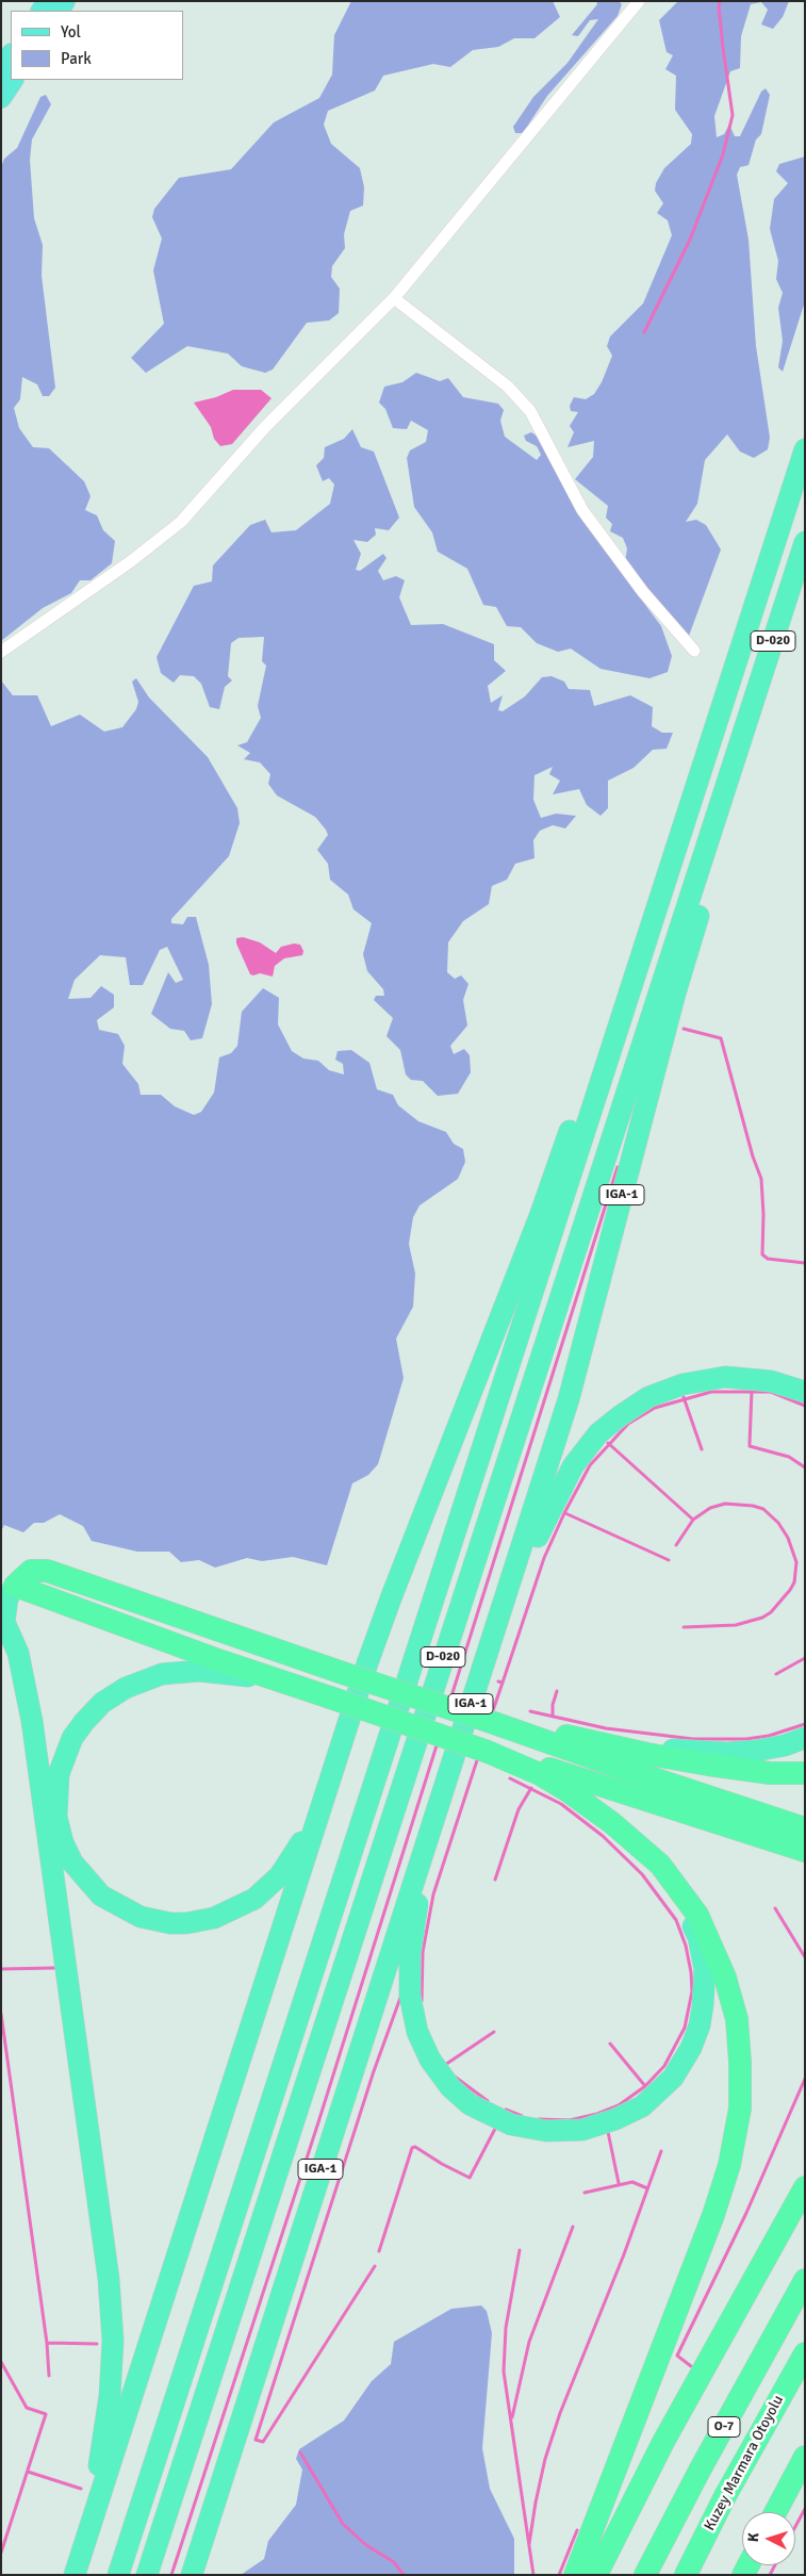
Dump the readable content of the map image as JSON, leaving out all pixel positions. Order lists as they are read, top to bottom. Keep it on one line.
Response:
{"streets":{"highway":["D-020","IGA-1","O-7","Kuzey Marmara Otoyolu"]},"crossings":[["D-020","IGA-1"]],"legend":["Yol","Park"],"north":"left"}
